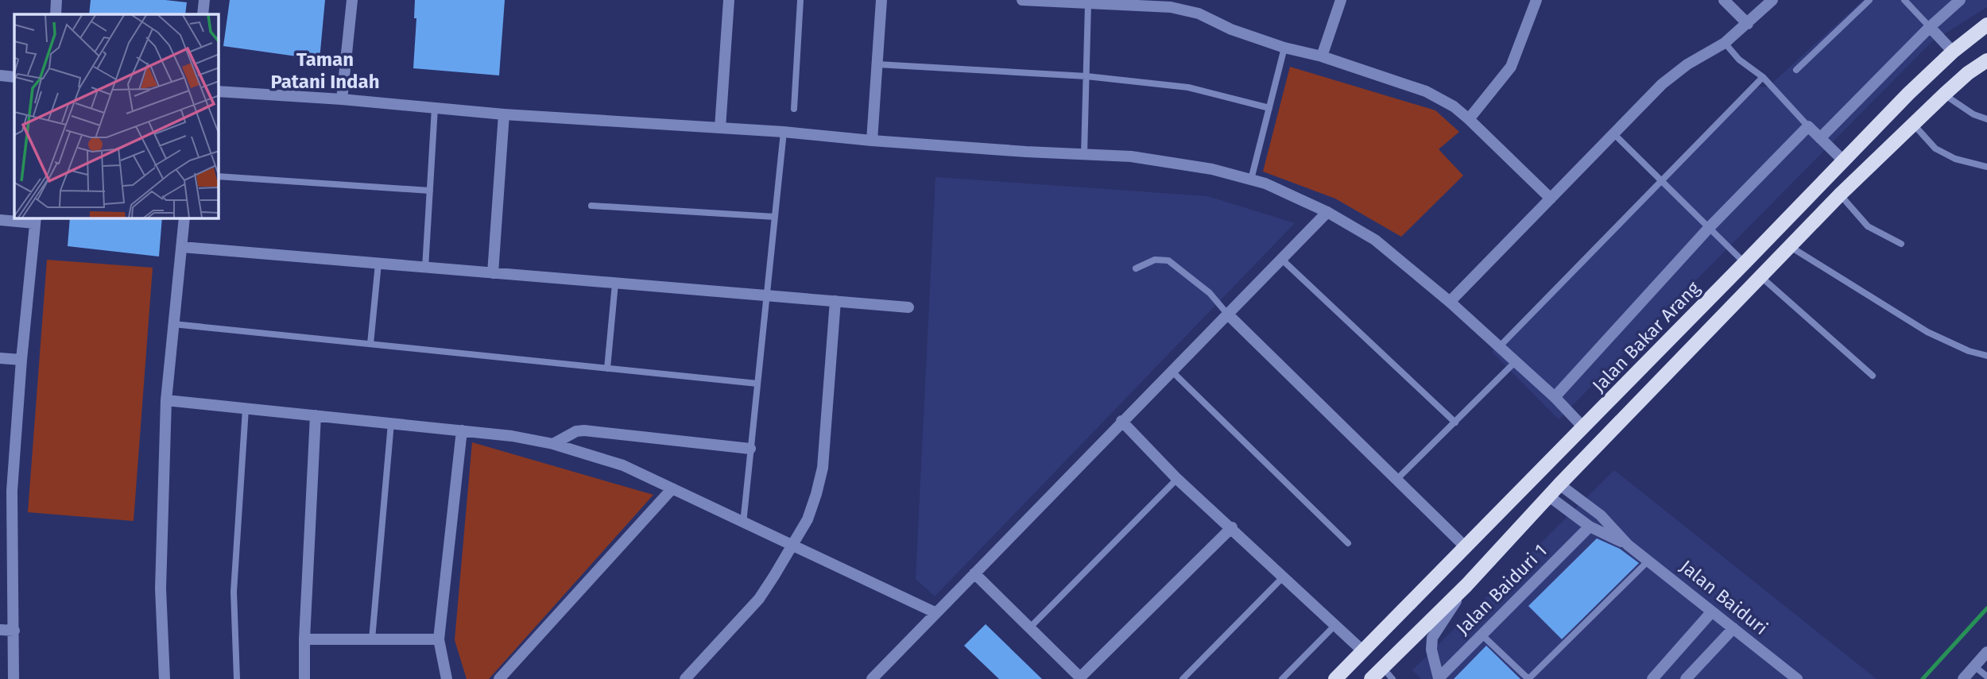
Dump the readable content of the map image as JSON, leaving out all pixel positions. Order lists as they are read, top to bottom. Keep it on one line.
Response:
{"streets":{"main road":["Jalan Bakar Arang"],"street":["Jalan Baiduri 1","Jalan Baiduri"]},"crossings":[["Jalan Baiduri 1","Jalan Baiduri"]],"districts":["Taman Patani Indah"]}
